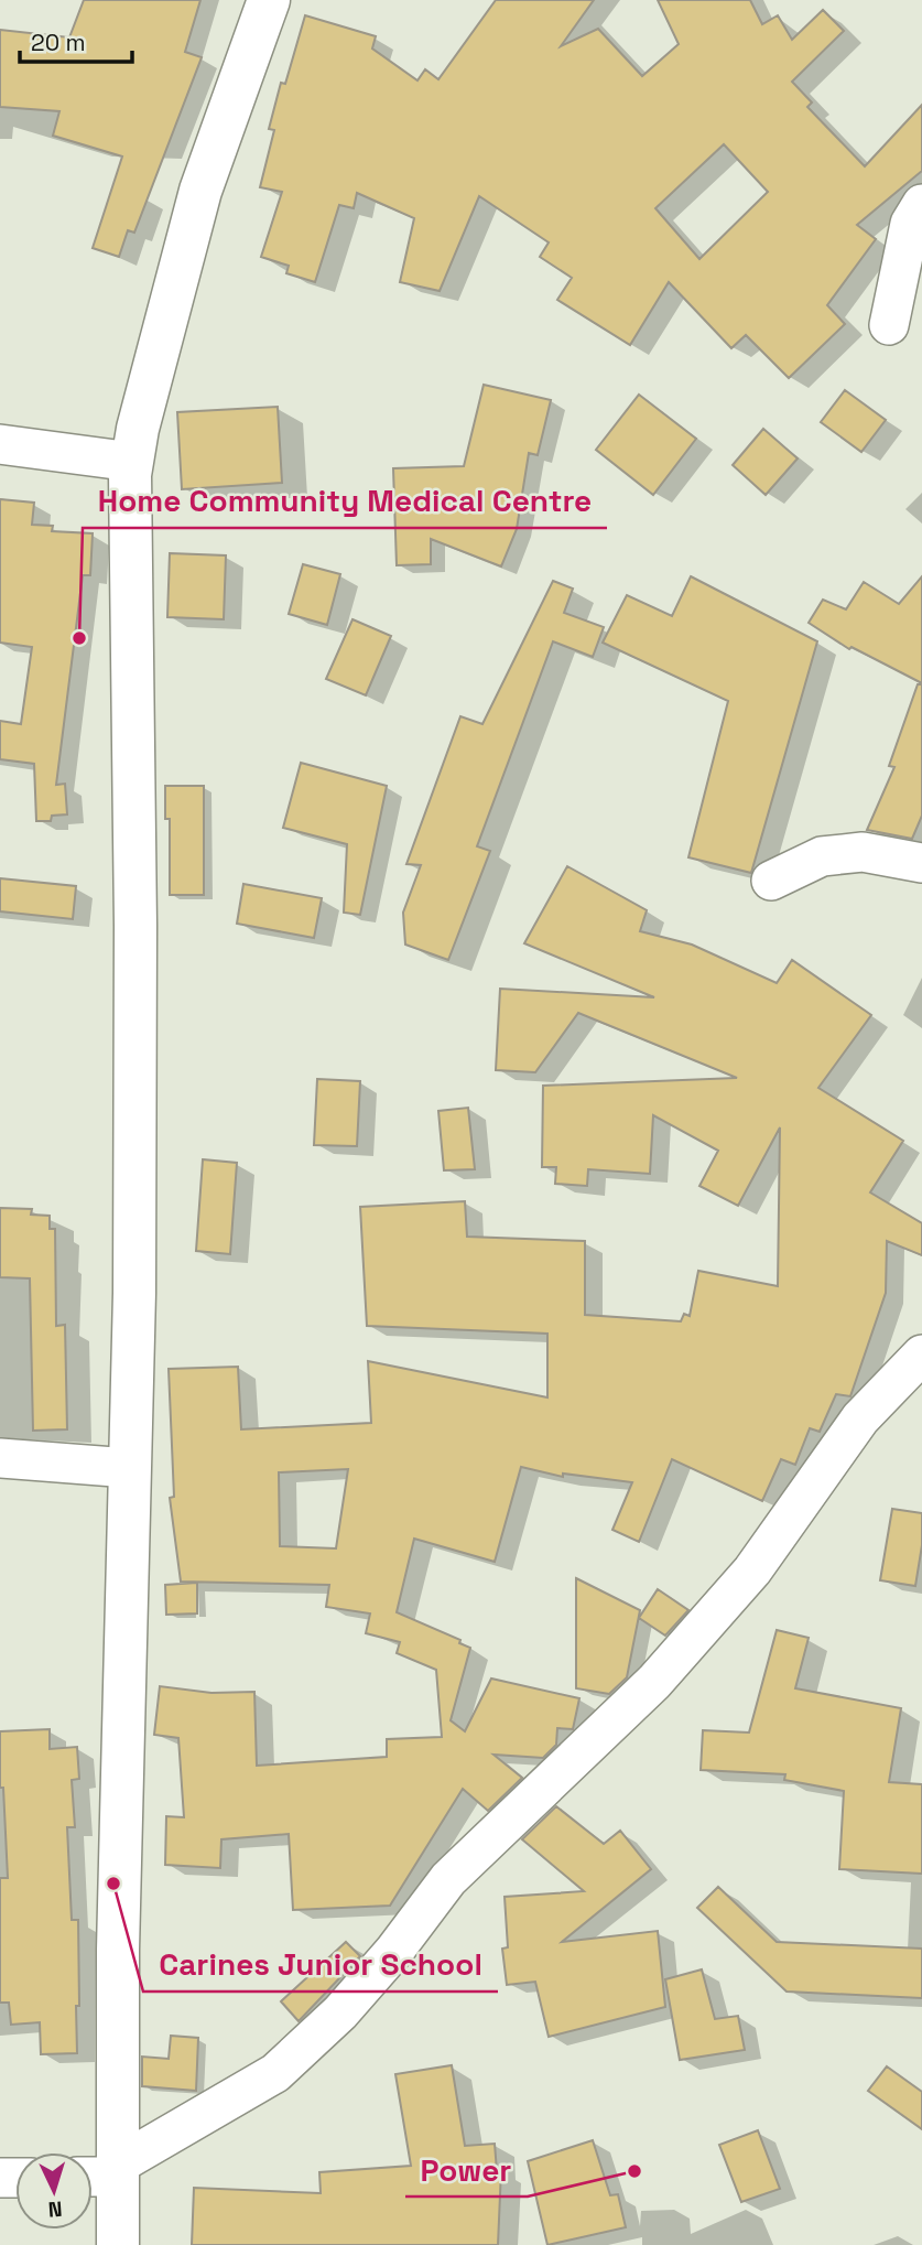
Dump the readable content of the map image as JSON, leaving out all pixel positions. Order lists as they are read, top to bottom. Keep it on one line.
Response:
{"places":["Home Community Medical Centre","Carines Junior School","Power"],"scale_bar":"20 m","north":"bottom"}
